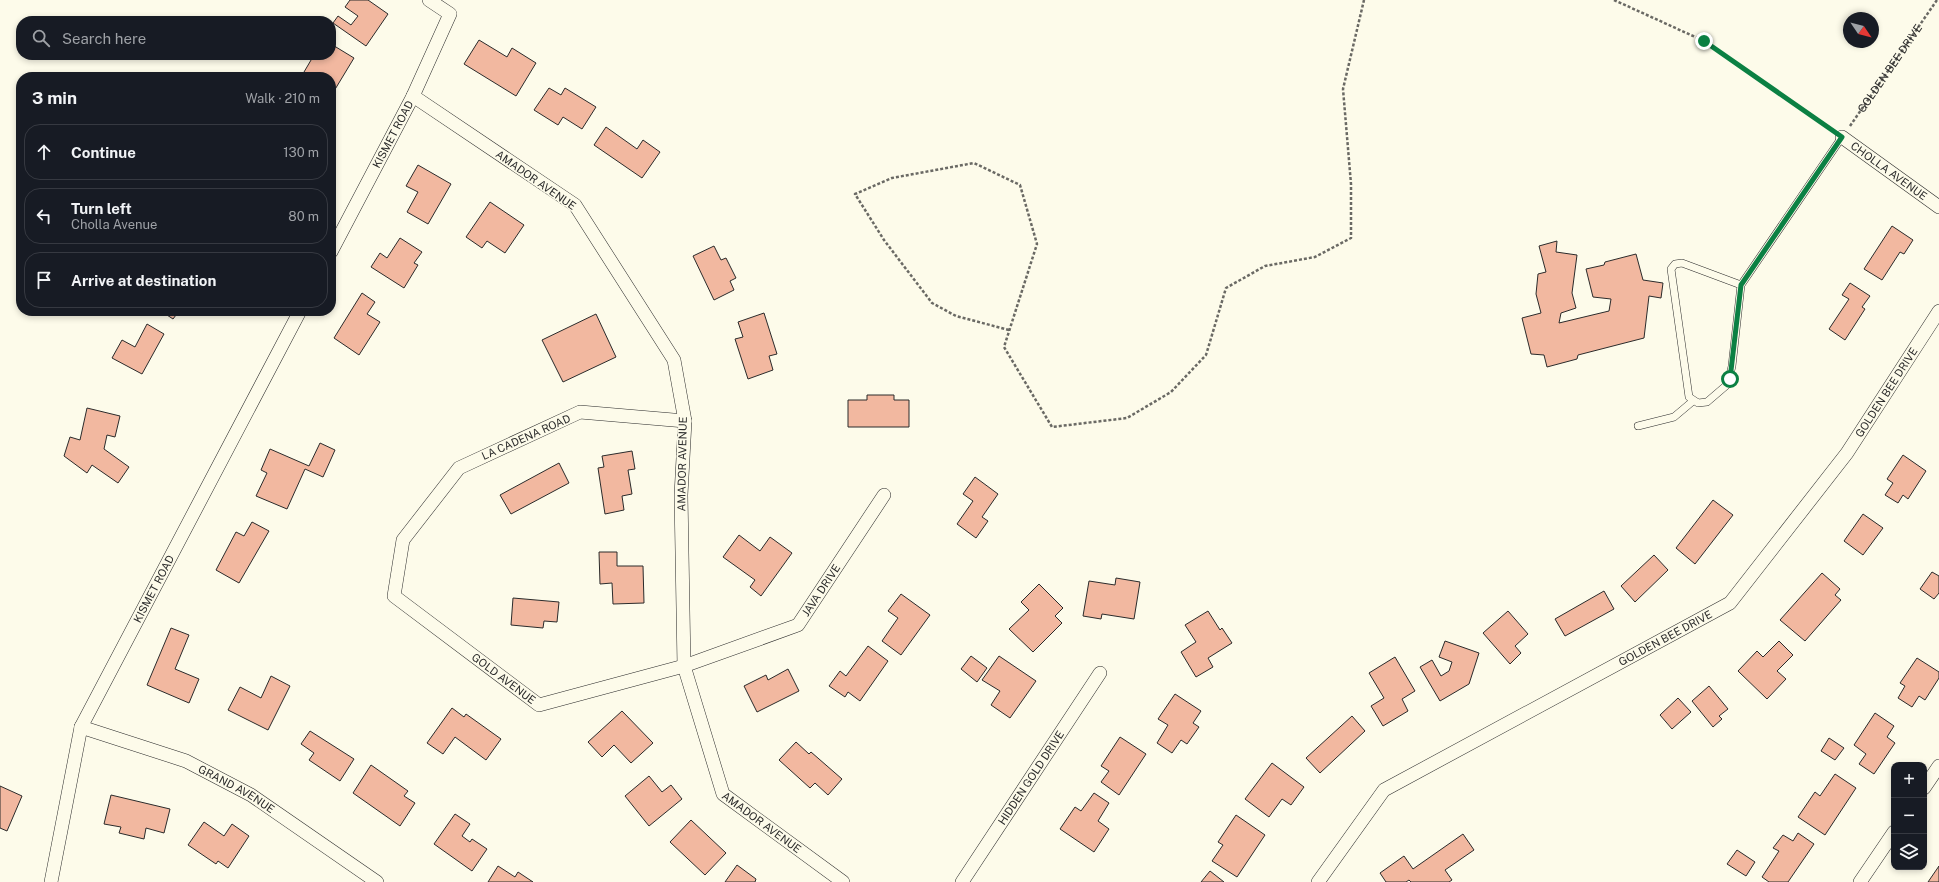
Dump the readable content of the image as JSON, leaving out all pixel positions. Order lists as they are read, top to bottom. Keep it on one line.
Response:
{"streets":{"street":["GOLDEN BEE DRIVE","KISMET ROAD","CHOLLA AVENUE","AMADOR AVENUE","LA CADENA ROAD","JAVA DRIVE","GOLD AVENUE","HIDDEN GOLD DRIVE","GRAND AVENUE"]},"crossings":[["GOLDEN BEE DRIVE","CHOLLA AVENUE"],["KISMET ROAD","AMADOR AVENUE"],["KISMET ROAD","GRAND AVENUE"],["AMADOR AVENUE","LA CADENA ROAD"],["AMADOR AVENUE","JAVA DRIVE"],["AMADOR AVENUE","GOLD AVENUE"],["LA CADENA ROAD","GOLD AVENUE"],["JAVA DRIVE","GOLD AVENUE"]],"north":"bottom right","page":{"search":"Search here","heading":["3 min","Walk · 210 m"],"list":[["Continue","130 m"],["Turn left","Cholla Avenue","80 m"],"Arrive at destination"],"map_buttons":["+","−"]}}
